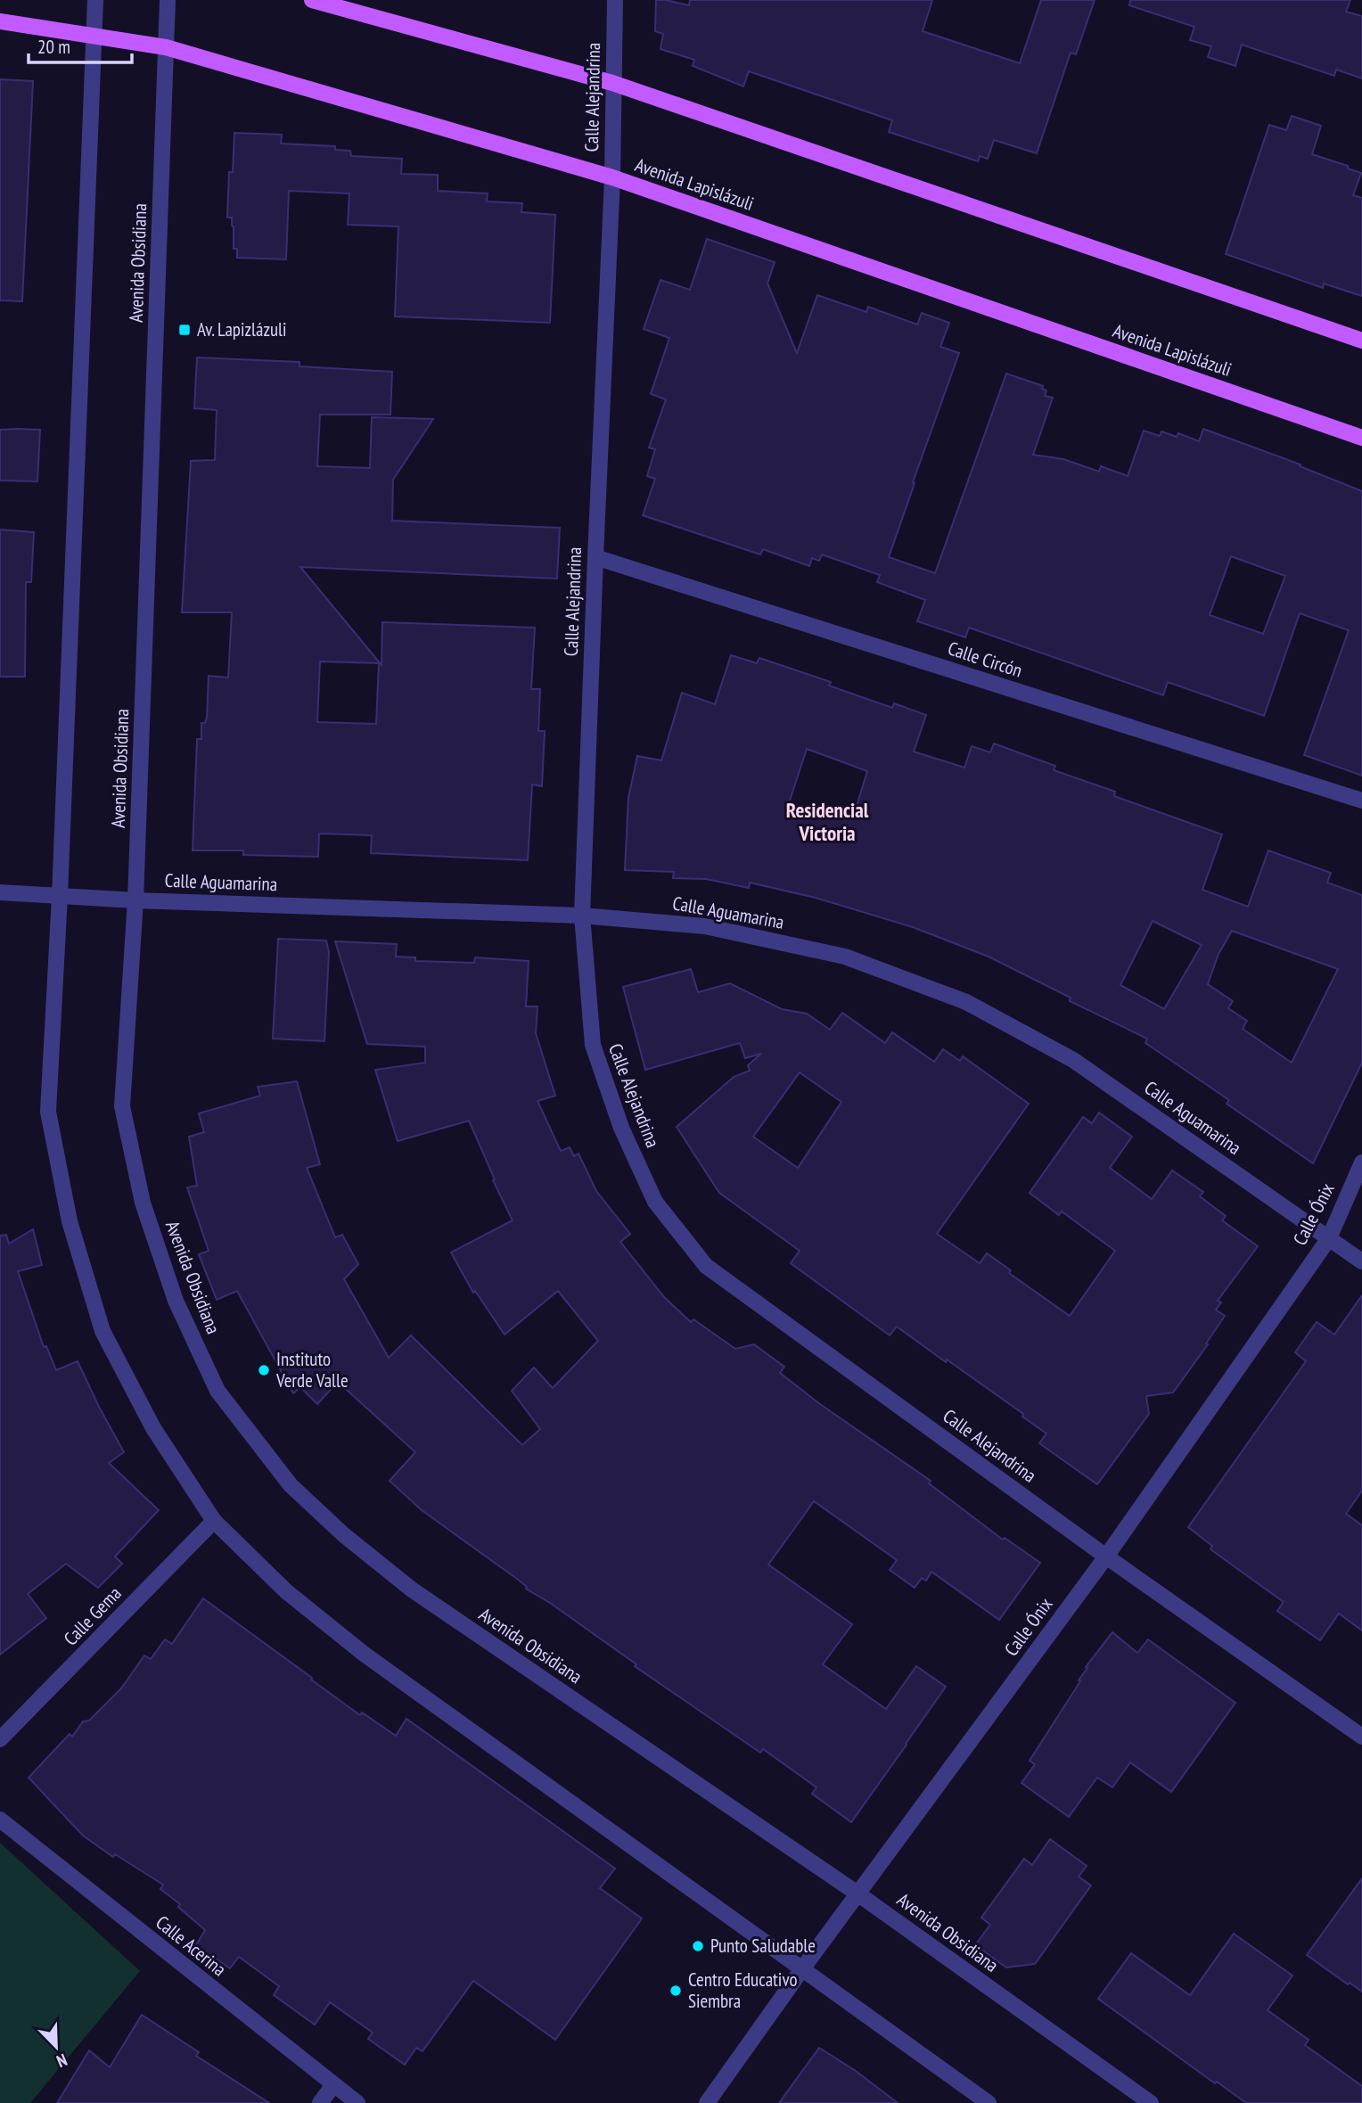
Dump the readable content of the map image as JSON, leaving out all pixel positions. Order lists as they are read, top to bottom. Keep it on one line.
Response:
{"streets":{"main road":["Avenida Lapislázuli"],"street":["Calle Alejandrina","Avenida Obsidiana","Calle Circón","Calle Aguamarina","Calle Ónix","Calle Gema","Calle Acerina"]},"crossings":[["Calle Alejandrina","Avenida Lapislázuli"],["Calle Alejandrina","Calle Circón"],["Calle Alejandrina","Calle Aguamarina"],["Calle Alejandrina","Calle Ónix"],["Avenida Lapislázuli","Avenida Obsidiana"],["Avenida Obsidiana","Calle Aguamarina"],["Avenida Obsidiana","Calle Ónix"],["Calle Aguamarina","Calle Ónix"]],"districts":["Residencial Victoria"],"places":{"transit":["Av. Lapizlázuli"],"other":["Instituto Verde Valle","Punto Saludable","Centro Educativo Siembra"]},"scale_bar":"20 m","north":"bottom right"}
